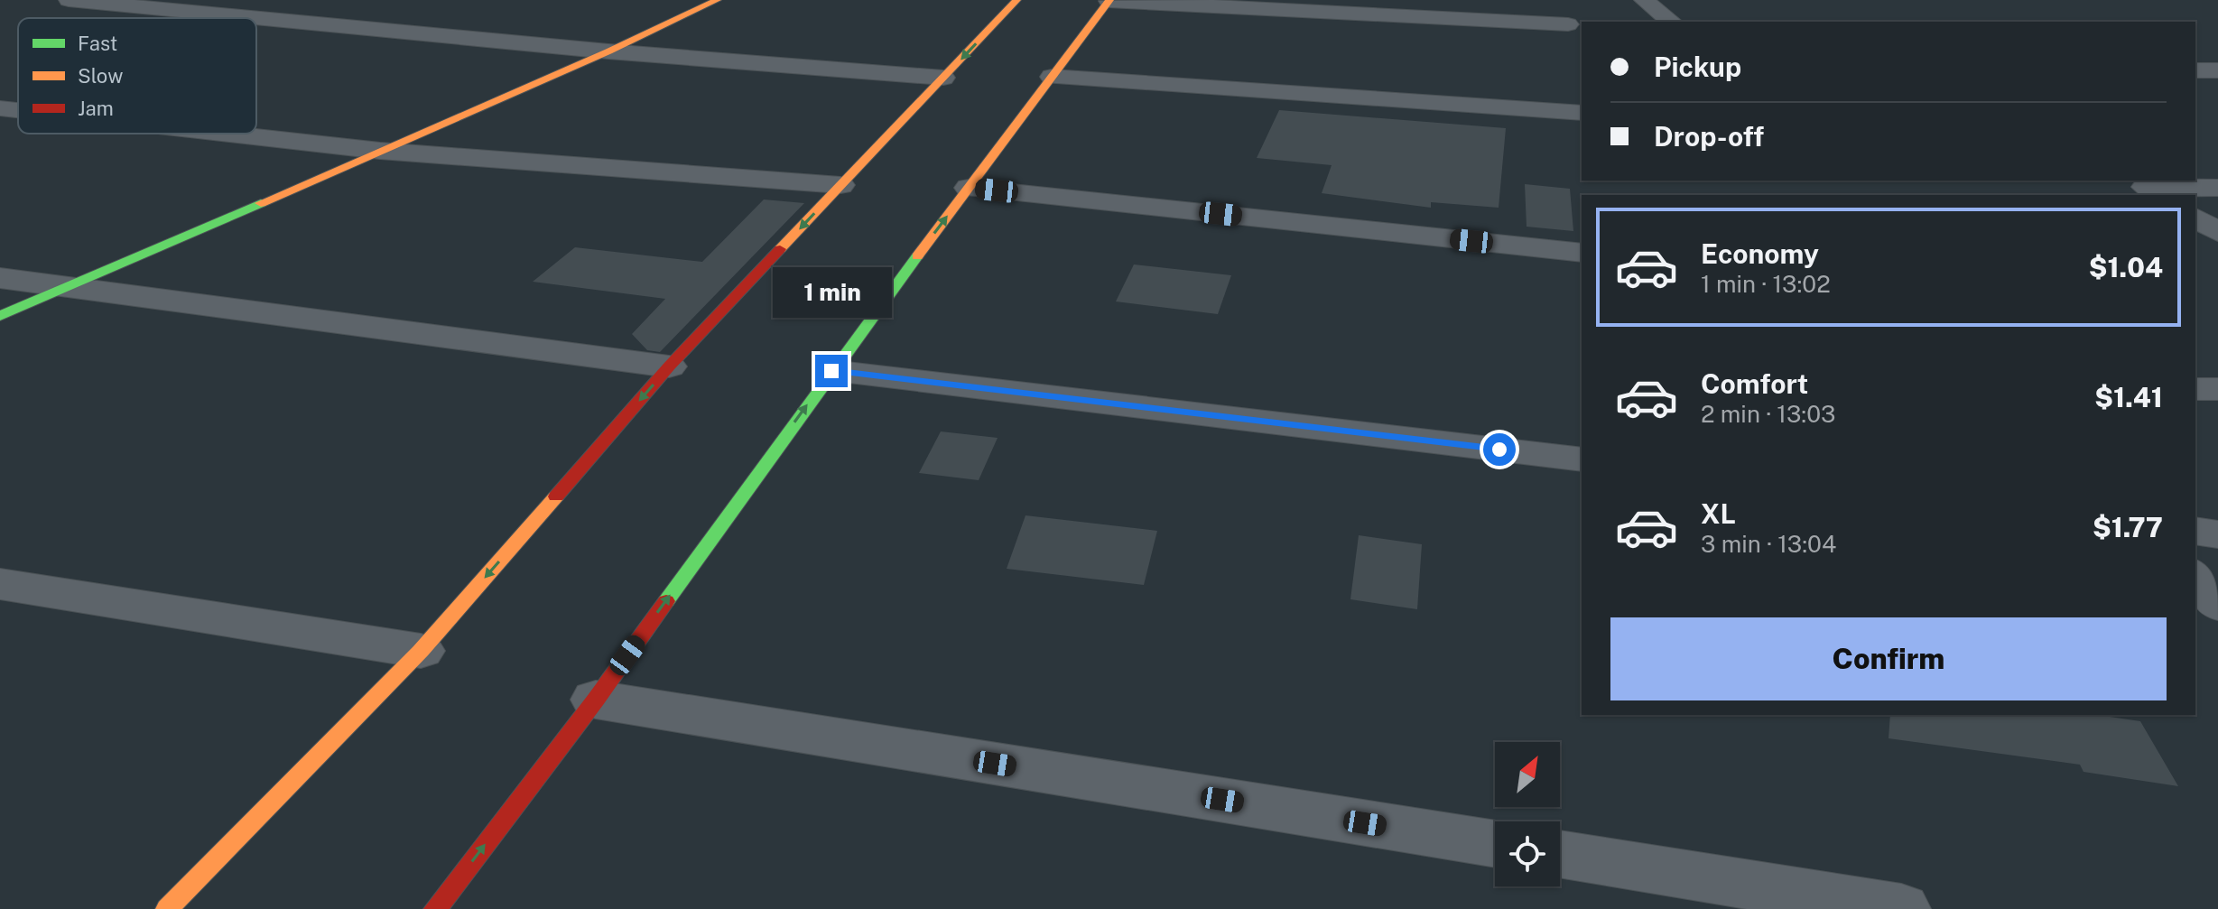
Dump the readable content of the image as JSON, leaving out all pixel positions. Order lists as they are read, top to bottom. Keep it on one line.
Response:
{"legend":["Fast","Slow","Jam"],"north":"top right","page":{"banner":["Pickup","Drop-off"],"list":[{"name":"Economy","note":"1 min · 13:02","value":"$1.04"},{"name":"Comfort","note":"2 min · 13:03","value":"$1.41"},{"name":"XL","note":"3 min · 13:04","value":"$1.77"}],"bubble":"1 min","buttons":"Confirm"}}
